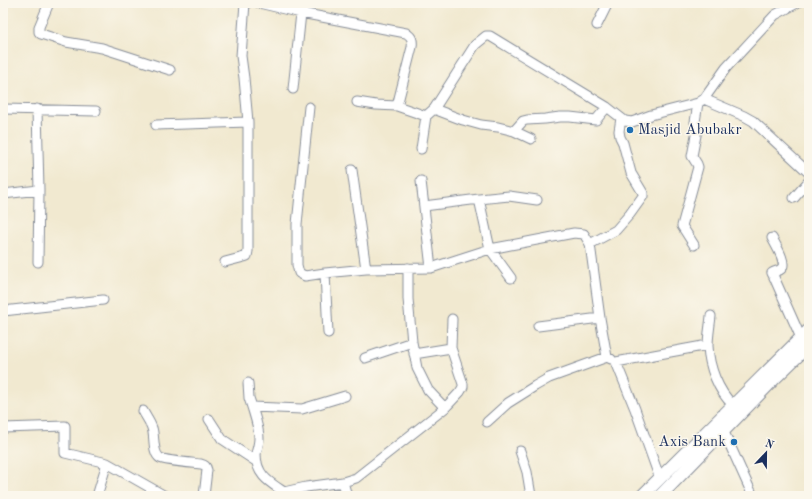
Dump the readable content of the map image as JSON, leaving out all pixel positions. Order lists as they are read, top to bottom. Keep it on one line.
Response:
{"places":["Masjid Abubakr","Axis Bank"],"north":"top"}
